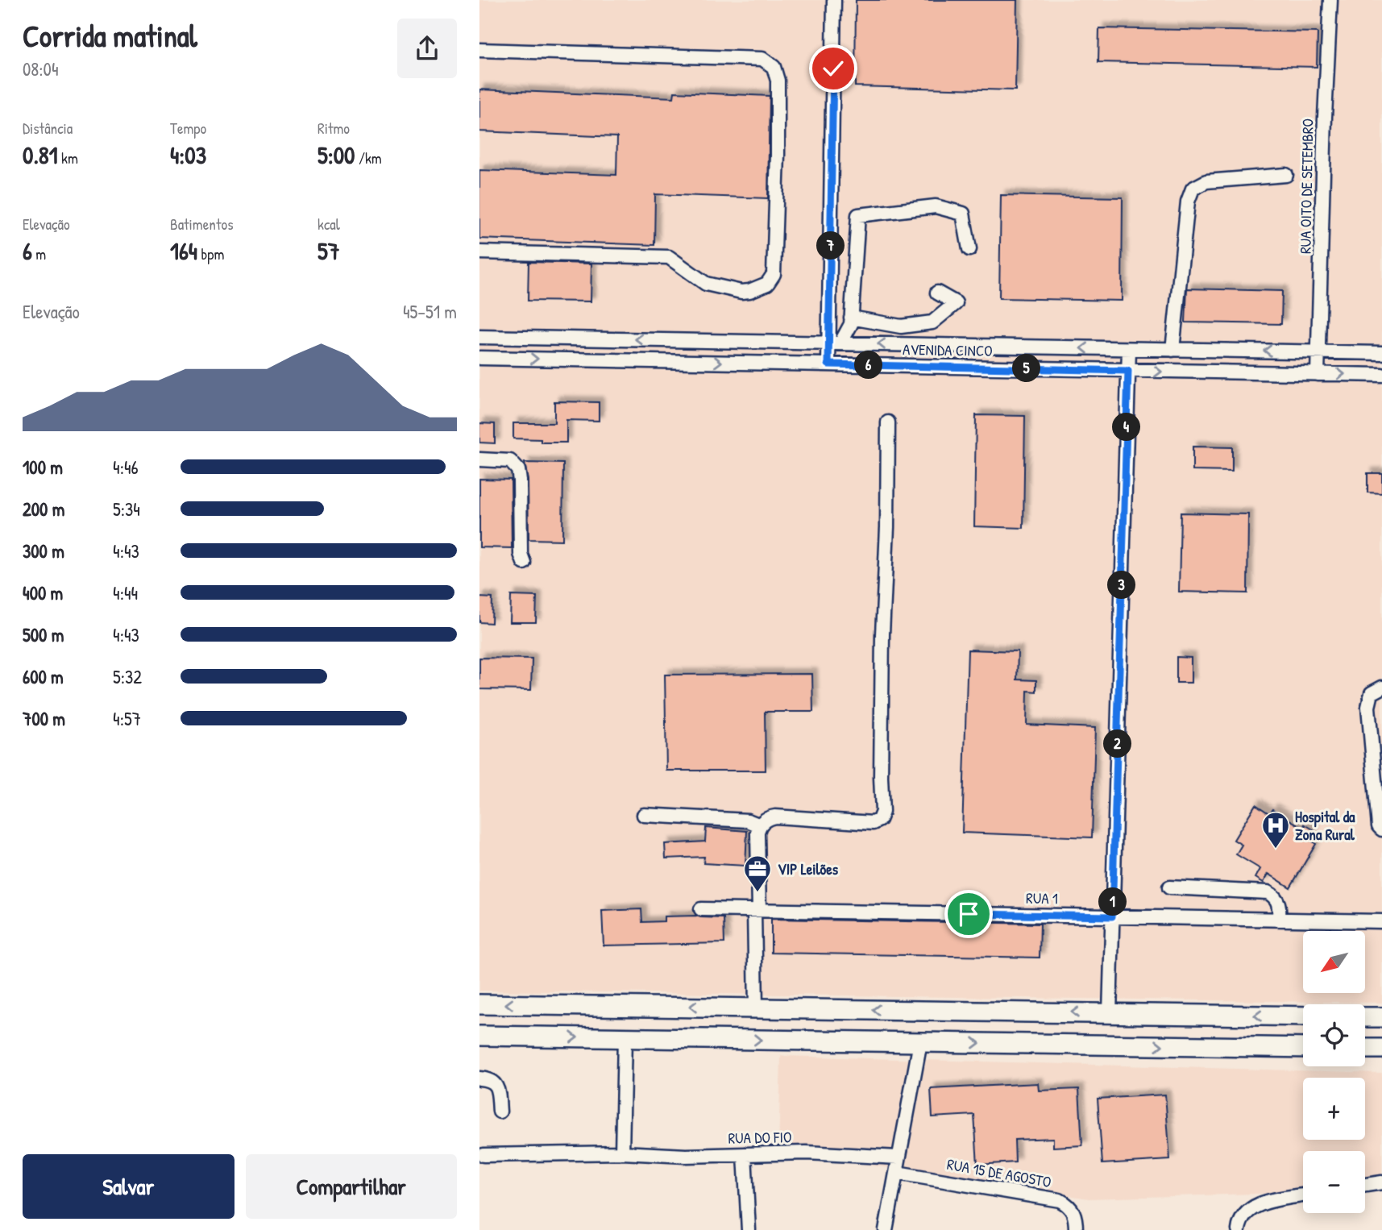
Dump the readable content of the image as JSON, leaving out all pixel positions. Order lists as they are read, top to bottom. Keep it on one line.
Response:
{"streets":{"street":["RUA OITO DE SETEMBRO","AVENIDA CINCO","RUA 1","RUA DO FIO","RUA 15 DE AGOSTO"]},"crossings":[["RUA OITO DE SETEMBRO","AVENIDA CINCO"]],"places":{"hospital":["Hospital da Zona Rural"],"office":["VIP Leilões"]},"north":"bottom left","page":{"heading":["Corrida matinal","08:04"],"stats":[["Distância","0.81 km"],["Tempo","4:03"],["Ritmo","5:00 /km"],["Elevação","6 m"],["Batimentos","164 bpm"],["kcal","57"]],"pins":["7","6","5","4","3","2","1"],"chart":["Elevação","45–51 m"],"list":[{"name":"100 m","note":"4:46"},{"name":"200 m","note":"5:34"},{"name":"300 m","note":"4:43"},{"name":"400 m","note":"4:44"},{"name":"500 m","note":"4:43"},{"name":"600 m","note":"5:32"},{"name":"700 m","note":"4:57"}],"map_buttons":["+","−"],"buttons":["Salvar","Compartilhar"]}}
